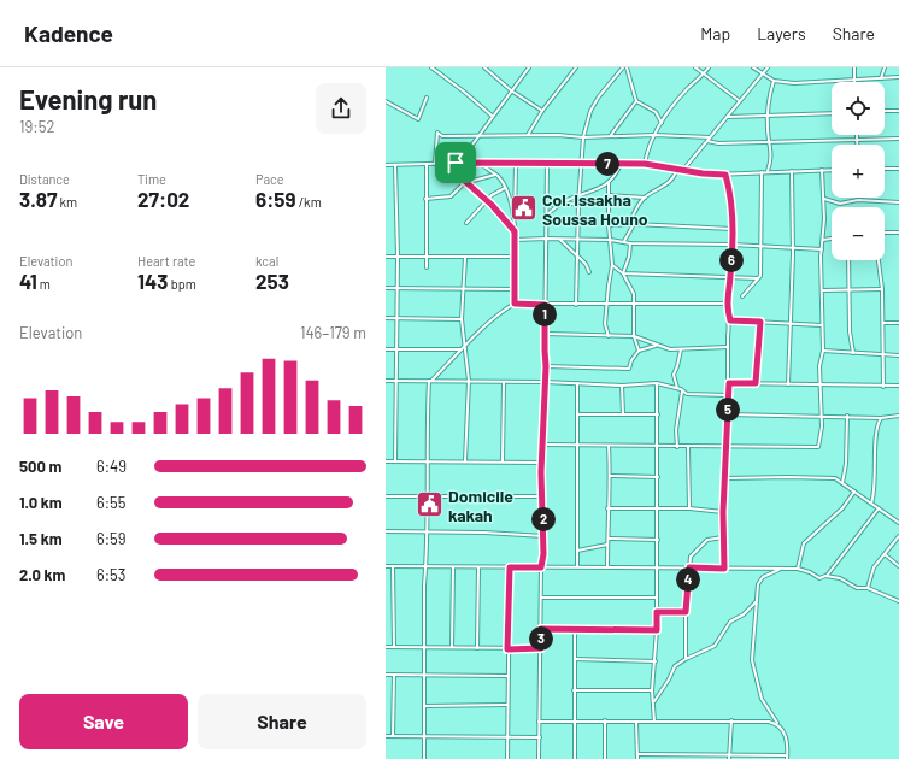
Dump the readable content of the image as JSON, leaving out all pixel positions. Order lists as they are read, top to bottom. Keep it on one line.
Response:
{"places":{"public building":["Col. Issakha Soussa Houno","Domicile kakah"]},"page":{"header":"Kadence","nav":["Map","Layers","Share"],"heading":["Evening run","19:52"],"map_buttons":["+","−"],"stats":[["Distance","3.87 km"],["Time","27:02"],["Pace","6:59 /km"],["Elevation","41 m"],["Heart rate","143 bpm"],["kcal","253"]],"pins":["7","6","1","5","2","4","3"],"chart":["Elevation","146–179 m"],"list":[{"name":"500 m","note":"6:49"},{"name":"1.0 km","note":"6:55"},{"name":"1.5 km","note":"6:59"},{"name":"2.0 km","note":"6:53"}],"buttons":["Save","Share"]}}
